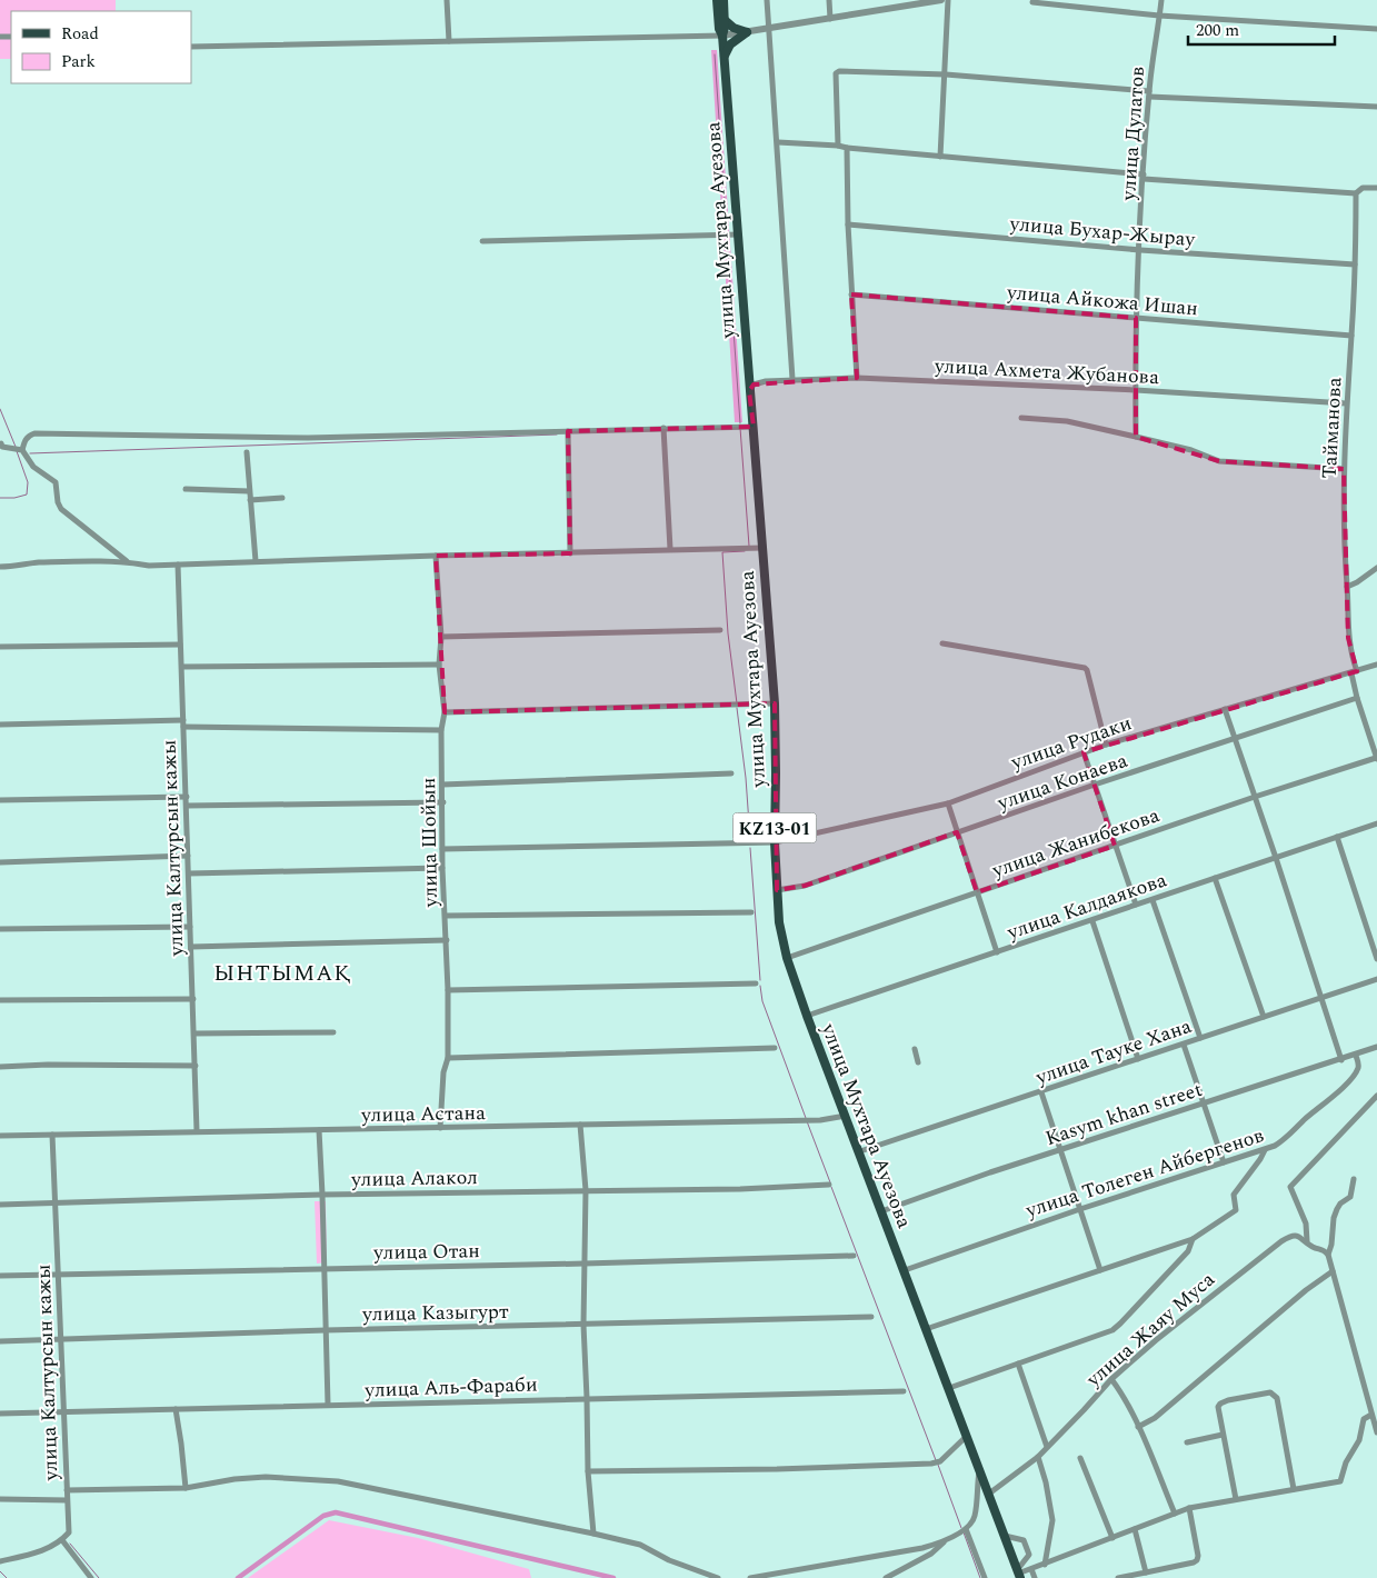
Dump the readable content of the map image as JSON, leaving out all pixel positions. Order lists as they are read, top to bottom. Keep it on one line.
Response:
{"streets":{"main road":["улица Мухтара Ауезова","KZ13-01"],"street":["улица Дулатов","улица Бухар-Жырау","улица Айкожа Ишан","улица Ахмета Жубанова","Тайманова","улица Рудаки","улица Конаева","улица Шойын","улица Жанибекова","улица Калтурсын кажы","улица Калдаякова","улица Тауке Хана","улица Астана","Kasym khan street","улица Толеген Айбергенов","улица Алакол","улица Отан","улица Казыгурт","улица Жаяу Муса","улица Аль-Фараби"]},"crossings":[["улица Дулатов","улица Бухар-Жырау"],["улица Дулатов","улица Айкожа Ишан"],["улица Дулатов","улица Ахмета Жубанова"],["улица Мухтара Ауезова","улица Ахмета Жубанова"],["улица Мухтара Ауезова","улица Рудаки"],["улица Мухтара Ауезова","улица Конаева"],["улица Мухтара Ауезова","улица Жанибекова"],["улица Мухтара Ауезова","улица Калдаякова"],["улица Мухтара Ауезова","улица Тауке Хана"],["улица Мухтара Ауезова","улица Астана"],["улица Мухтара Ауезова","Kasym khan street"],["улица Мухтара Ауезова","улица Толеген Айбергенов"],["улица Мухтара Ауезова","улица Жаяу Муса"],["улица Бухар-Жырау","Тайманова"],["улица Айкожа Ишан","Тайманова"],["улица Ахмета Жубанова","Тайманова"],["Тайманова","улица Рудаки"],["Тайманова","улица Конаева"],["Тайманова","улица Жанибекова"],["улица Рудаки","улица Шойын"],["улица Шойын","улица Астана"],["улица Калтурсын кажы","улица Астана"],["улица Калтурсын кажы","улица Алакол"],["улица Калтурсын кажы","улица Отан"],["улица Калтурсын кажы","улица Казыгурт"],["улица Калтурсын кажы","улица Аль-Фараби"],["Kasym khan street","улица Толеген Айбергенов"]],"districts":["ЫНТЫМАҚ"],"legend":["Road","Park"],"scale_bar":"200 m"}
